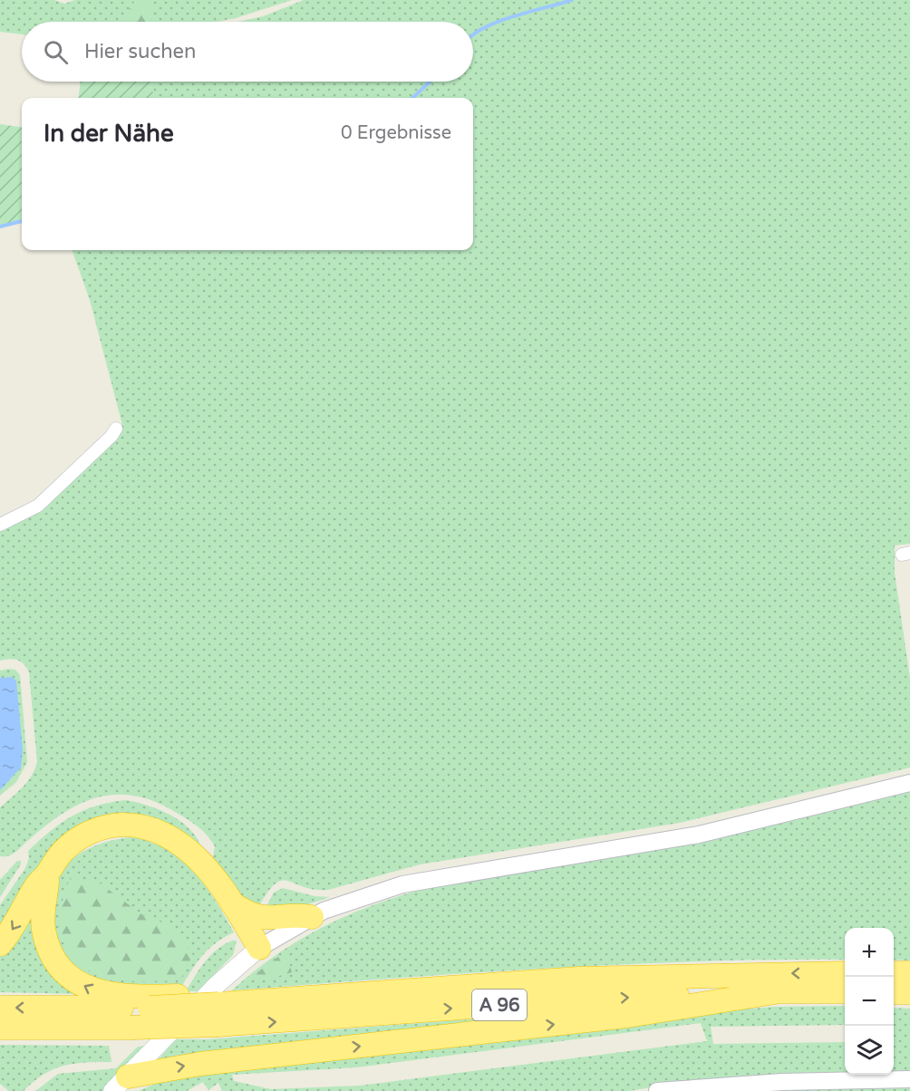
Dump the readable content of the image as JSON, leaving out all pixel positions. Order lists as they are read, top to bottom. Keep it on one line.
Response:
{"streets":{"highway":["A 96"]},"page":{"search":"Hier suchen","heading":["In der Nähe","0 Ergebnisse"],"map_buttons":["+","−"]}}
